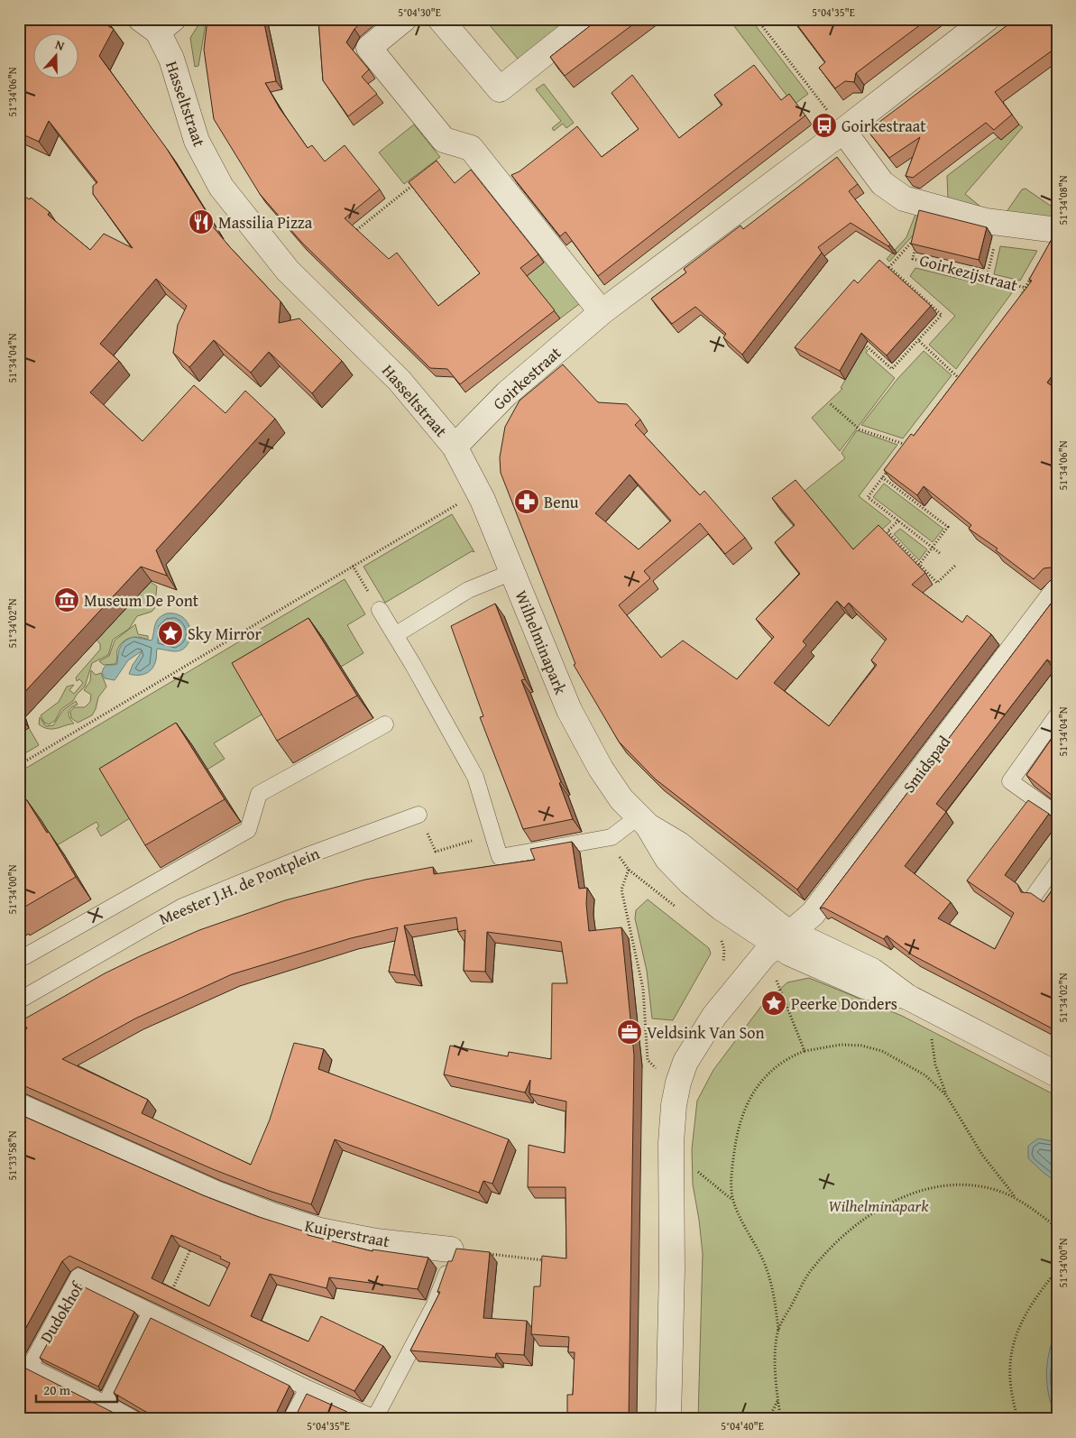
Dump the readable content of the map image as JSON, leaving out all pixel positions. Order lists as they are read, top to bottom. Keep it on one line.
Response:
{"streets":{"street":["Hasseltstraat","Goirkestraat","Wilhelminapark","Smidspad","Kuiperstraat"],"lane":["Meester J.H. de Pontplein","Dudokhof"],"path":["Goirkezijstraat"]},"crossings":[["Hasseltstraat","Goirkestraat"],["Hasseltstraat","Wilhelminapark"],["Goirkestraat","Wilhelminapark"],["Wilhelminapark","Smidspad"]],"parks":["Wilhelminapark"],"places":{"bus stop":["Goirkestraat"],"restaurant":["Massilia Pizza"],"pharmacy":["Benu"],"museum":["Museum De Pont"],"place":["Sky Mirror","Peerke Donders"],"office":["Veldsink Van Son"]},"scale_bar":"20 m","north":"top","coordinates":["5°04'30\"E","5°04'35\"E","51°34'06\"N","51°34'08\"N","51°34'04\"N","51°34'02\"N","51°34'00\"N","51°33'58\"N","5°04'40\"E"]}
